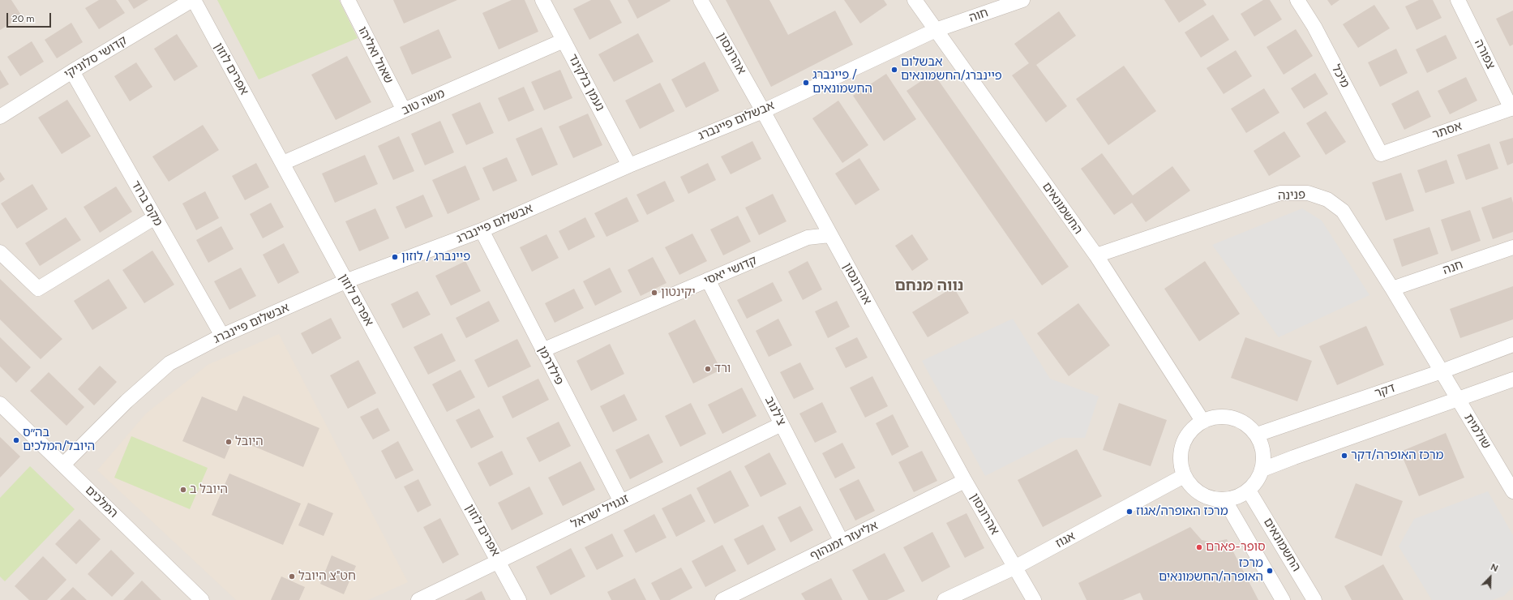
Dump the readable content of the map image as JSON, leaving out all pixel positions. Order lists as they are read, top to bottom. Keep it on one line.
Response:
{"streets":{"street":["חוה","אהרונסון","צפורה","שאול ואליהו","קדושי סלוניקי","אפרים לוזון","מיכל","נעמן בלקינד","משה טוב","אבשלום פיינברג","אסתר","פנינה","מקס ברוד","החשמונאים","חנה","קדושי יאסי","פילדרמן","דקר","צ'לנוב","שולמית","המלכים","זנגויל ישראל","אגוז","אליעזר זמנהוף"]},"crossings":[["חוה","אבשלום פיינברג"],["חוה","החשמונאים"],["אהרונסון","אבשלום פיינברג"],["אהרונסון","קדושי יאסי"],["אהרונסון","אגוז"],["אהרונסון","אליעזר זמנהוף"],["צפורה","אסתר"],["שאול ואליהו","משה טוב"],["קדושי סלוניקי","אפרים לוזון"],["קדושי סלוניקי","מקס ברוד"],["אפרים לוזון","משה טוב"],["אפרים לוזון","אבשלום פיינברג"],["אפרים לוזון","זנגויל ישראל"],["מיכל","אסתר"],["נעמן בלקינד","משה טוב"],["נעמן בלקינד","אבשלום פיינברג"],["אבשלום פיינברג","מקס ברוד"],["אבשלום פיינברג","החשמונאים"],["אבשלום פיינברג","פילדרמן"],["אבשלום פיינברג","המלכים"],["פנינה","החשמונאים"],["פנינה","חנה"],["פנינה","דקר"],["פנינה","שולמית"],["החשמונאים","דקר"],["החשמונאים","אגוז"],["קדושי יאסי","פילדרמן"],["קדושי יאסי","צ'לנוב"],["פילדרמן","זנגויל ישראל"],["דקר","שולמית"],["דקר","אגוז"],["צ'לנוב","זנגויל ישראל"],["צ'לנוב","אליעזר זמנהוף"]],"districts":["נווה מנחם"],"places":["אבשלום פיינברג/החשמונאים","פיינברג / החשמונאים","פיינברג / לוזון","יקינטון","ורד","בה״ס היובל/המלכים","היובל","מרכז האופרה/דקר","היובל ב","מרכז האופרה/אגוז","סופר-פארם","מרכז האופרה/החשמונאים","חט\"צ היובל"],"scale_bar":"20 m","north":"top right"}
